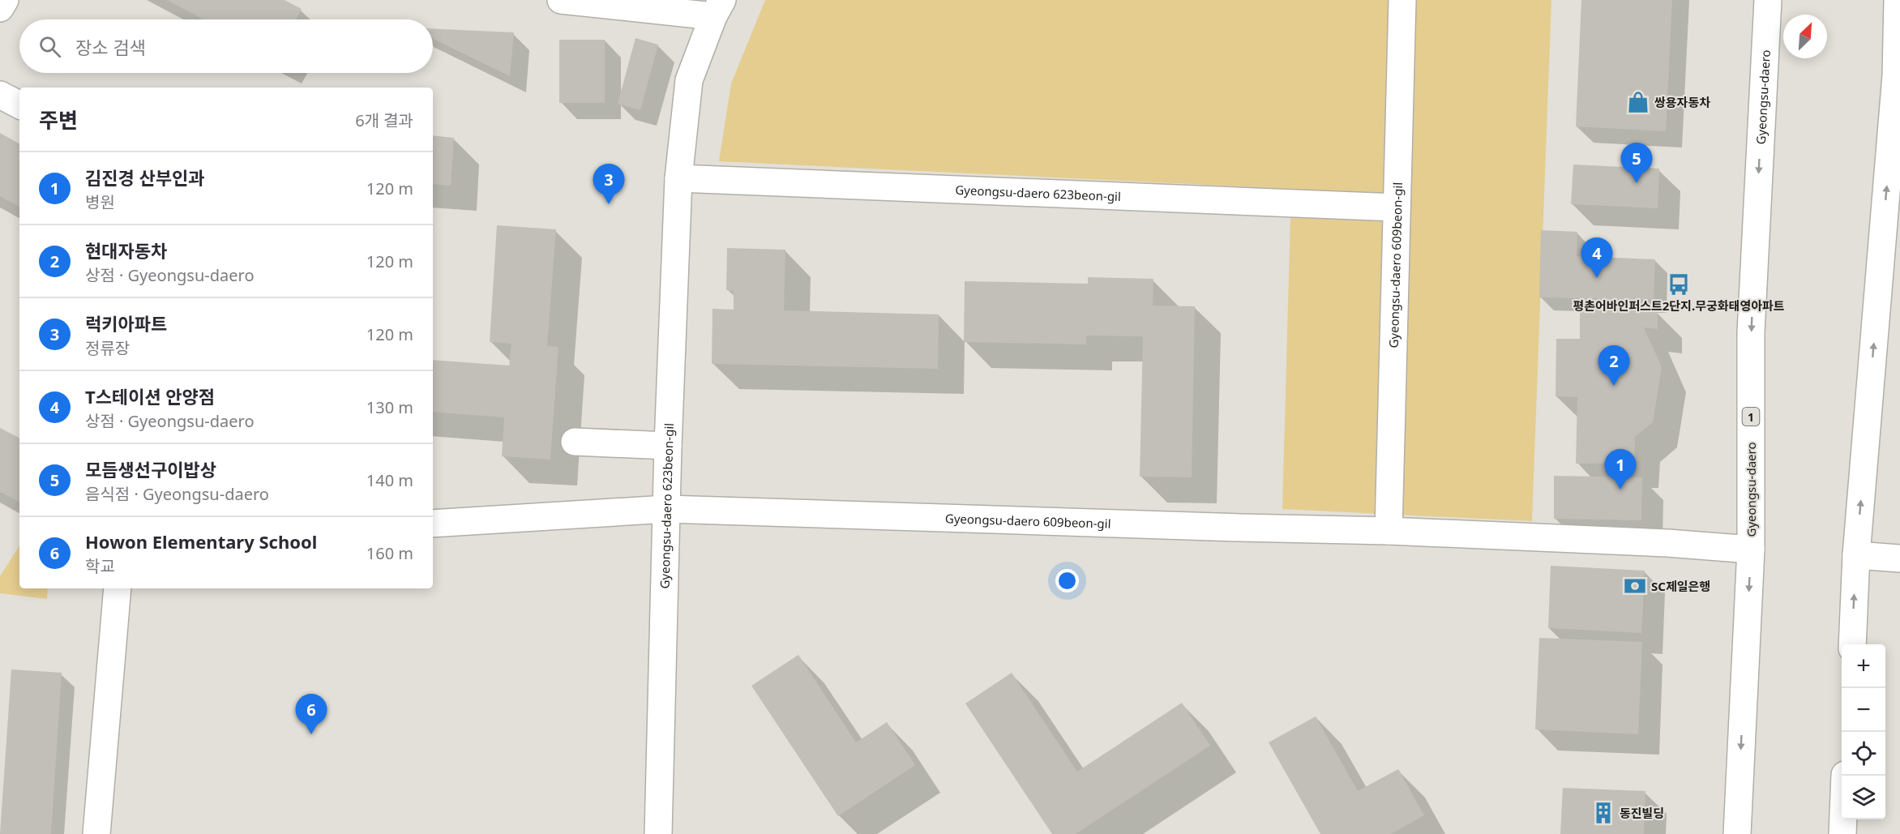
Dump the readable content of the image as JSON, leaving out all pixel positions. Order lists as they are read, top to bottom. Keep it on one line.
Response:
{"streets":{"street":["Gyeongsu-daero","Gyeongsu-daero 623beon-gil","Gyeongsu-daero 609beon-gil","1"]},"crossings":[["Gyeongsu-daero","Gyeongsu-daero 609beon-gil"],["Gyeongsu-daero 623beon-gil","Gyeongsu-daero 609beon-gil"]],"places":{"shop":["쌍용자동차"],"bus stop":["평촌어바인퍼스트2단지.무궁화태영아파트"],"bank":["SC제일은행"],"building":["동진빌딩"]},"north":"top right","page":{"search":"장소 검색","heading":["주변","6개 결과"],"pins":["5","3","4","2","1","6"],"list":[{"mark":"1","name":"김진경 산부인과","note":"병원","value":"120 m"},{"mark":"2","name":"현대자동차","note":"상점 · Gyeongsu-daero","value":"120 m"},{"mark":"3","name":"럭키아파트","note":"정류장","value":"120 m"},{"mark":"4","name":"T스테이션 안양점","note":"상점 · Gyeongsu-daero","value":"130 m"},{"mark":"5","name":"모듬생선구이밥상","note":"음식점 · Gyeongsu-daero","value":"140 m"},{"mark":"6","name":"Howon Elementary School","note":"학교","value":"160 m"}],"map_buttons":["+","−"]}}
